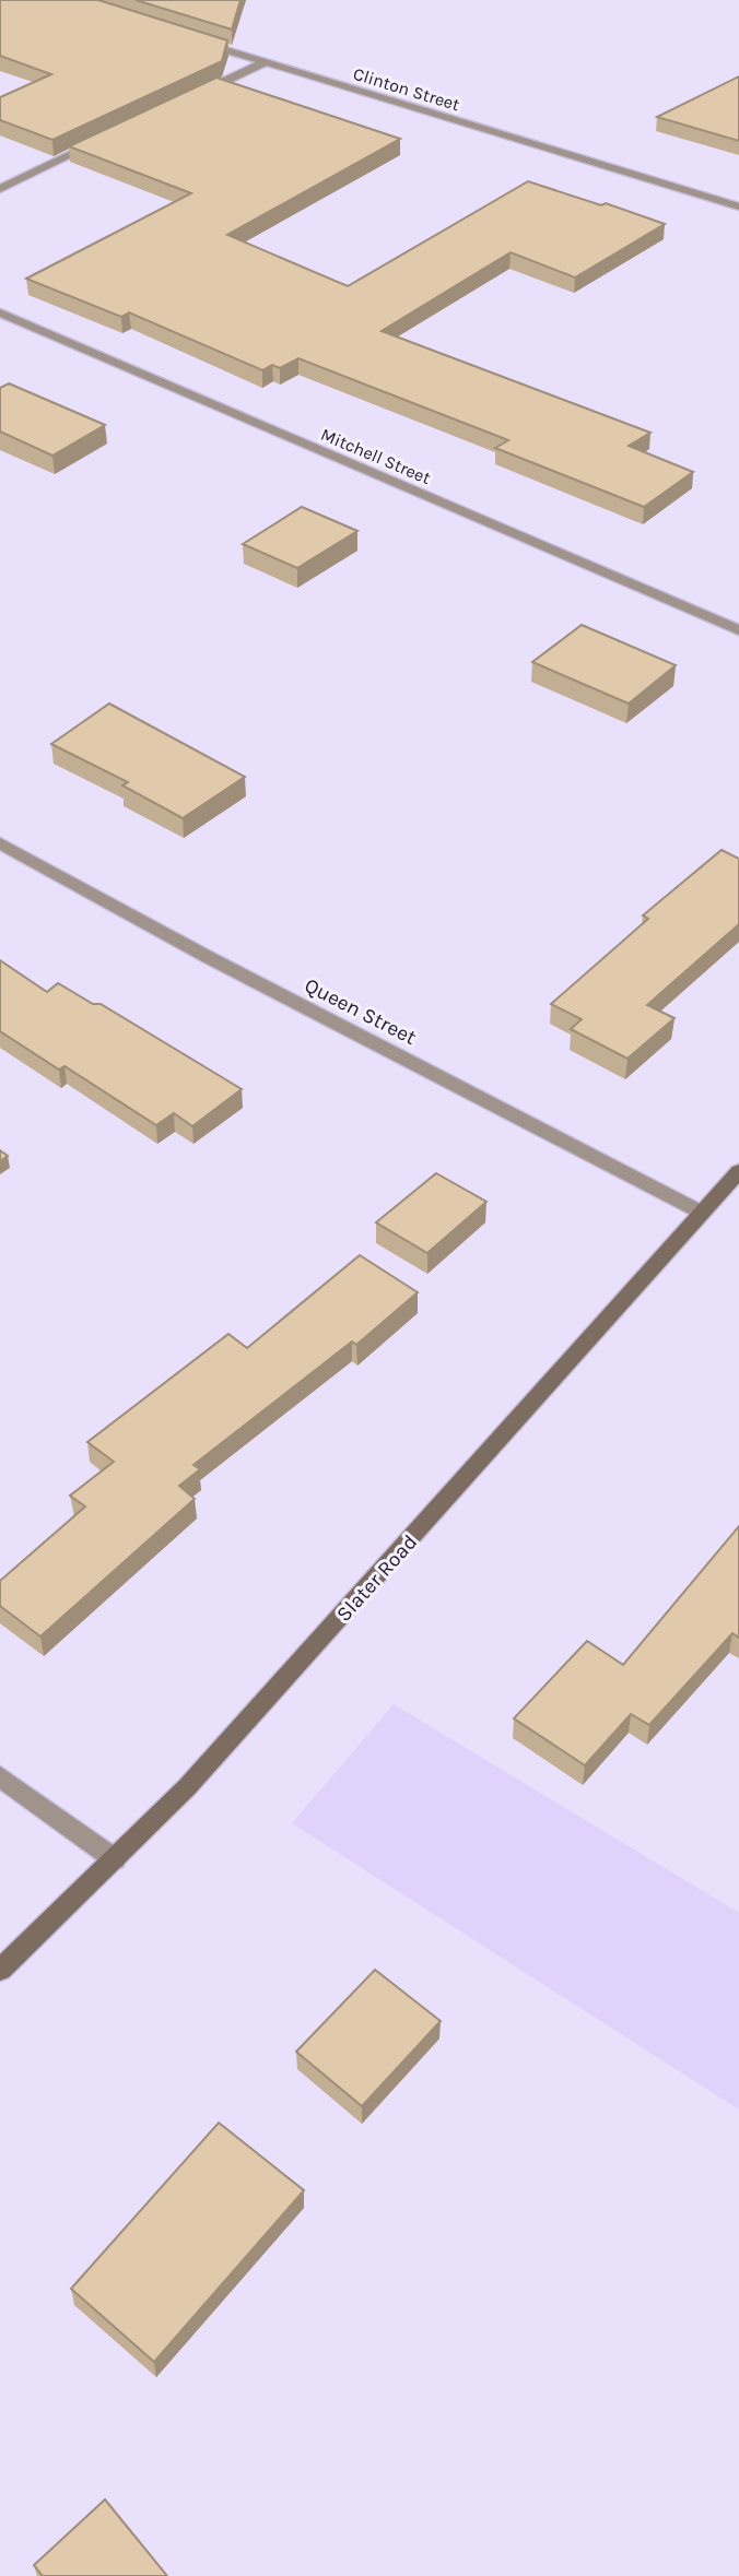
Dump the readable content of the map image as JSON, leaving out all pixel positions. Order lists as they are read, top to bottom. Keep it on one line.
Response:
{"streets":{"main road":["Slater Road"],"street":["Clinton Street","Mitchell Street","Queen Street"]},"crossings":[["Queen Street","Slater Road"]]}
